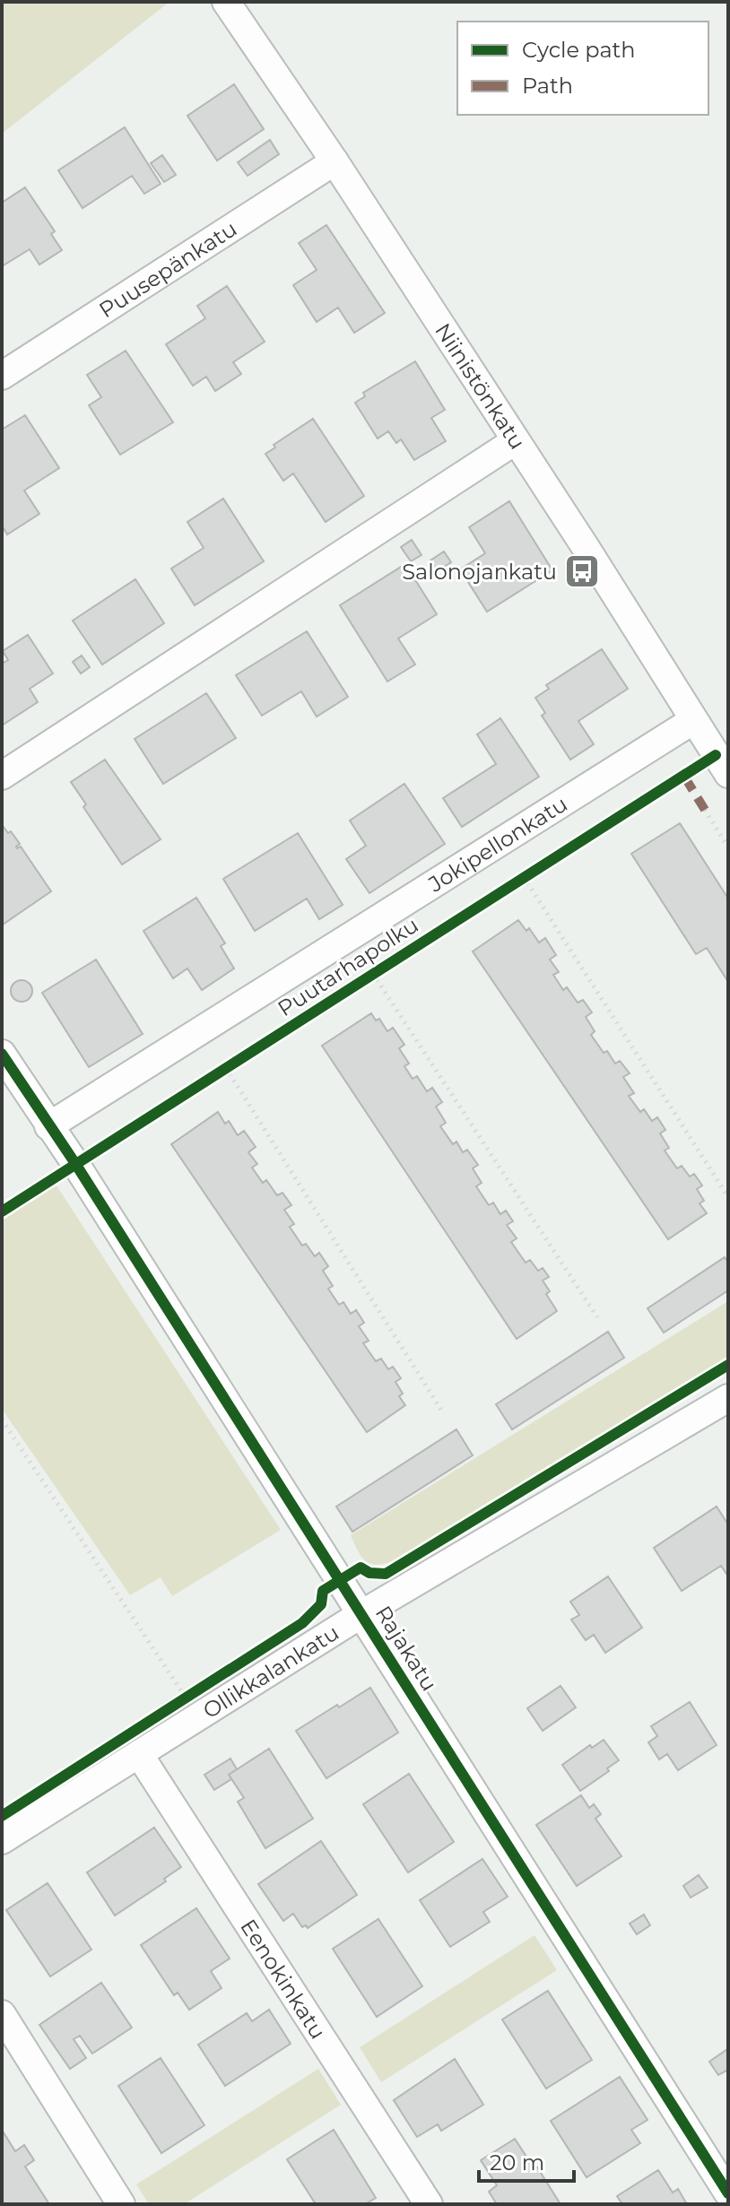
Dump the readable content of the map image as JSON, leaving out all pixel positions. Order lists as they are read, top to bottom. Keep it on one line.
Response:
{"streets":{"street":["Puusepänkatu","Niinistönkatu","Jokipellonkatu","Rajakatu","Ollikkalankatu","Eenokinkatu"],"cycle path":["Puutarhapolku"]},"crossings":[["Puusepänkatu","Niinistönkatu"],["Niinistönkatu","Jokipellonkatu"],["Jokipellonkatu","Rajakatu"],["Rajakatu","Ollikkalankatu"],["Ollikkalankatu","Eenokinkatu"]],"places":{"bus stop":["Salonojankatu"]},"legend":["Cycle path","Path"],"scale_bar":"20 m"}
